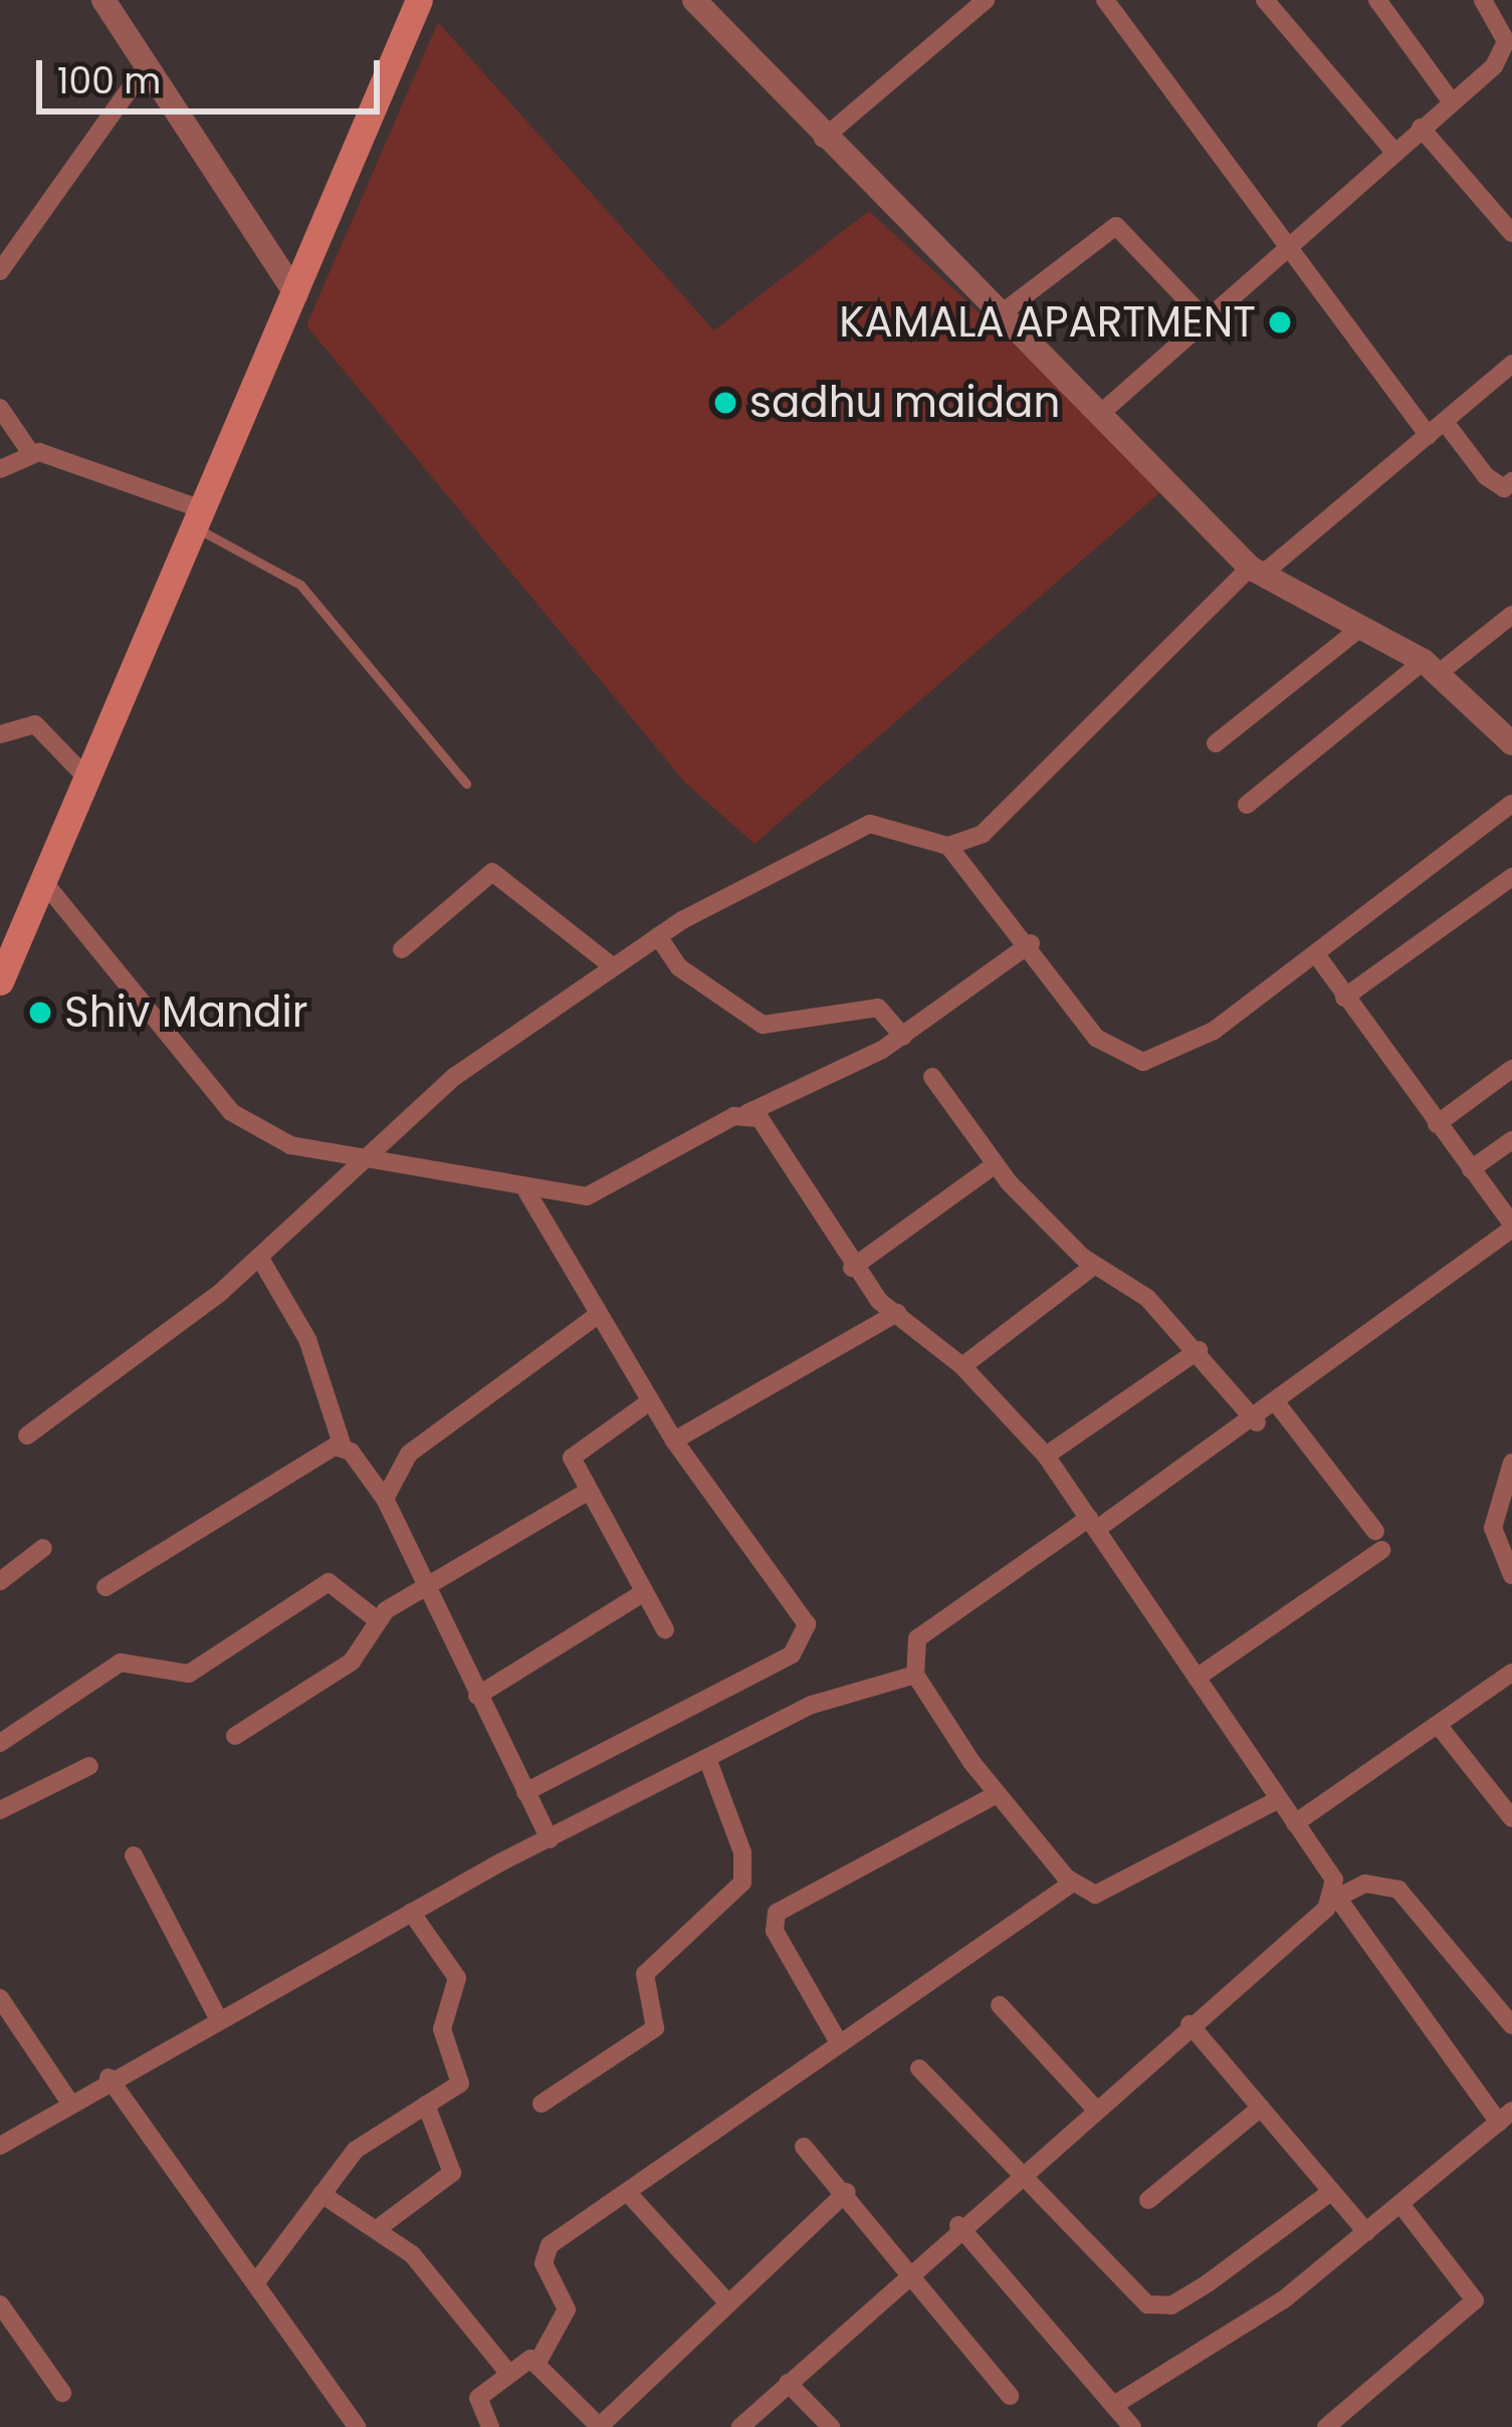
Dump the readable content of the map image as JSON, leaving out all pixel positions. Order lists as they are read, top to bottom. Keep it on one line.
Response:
{"places":["KAMALA APARTMENT","sadhu maidan","Shiv Mandir"],"scale_bar":"100 m"}
